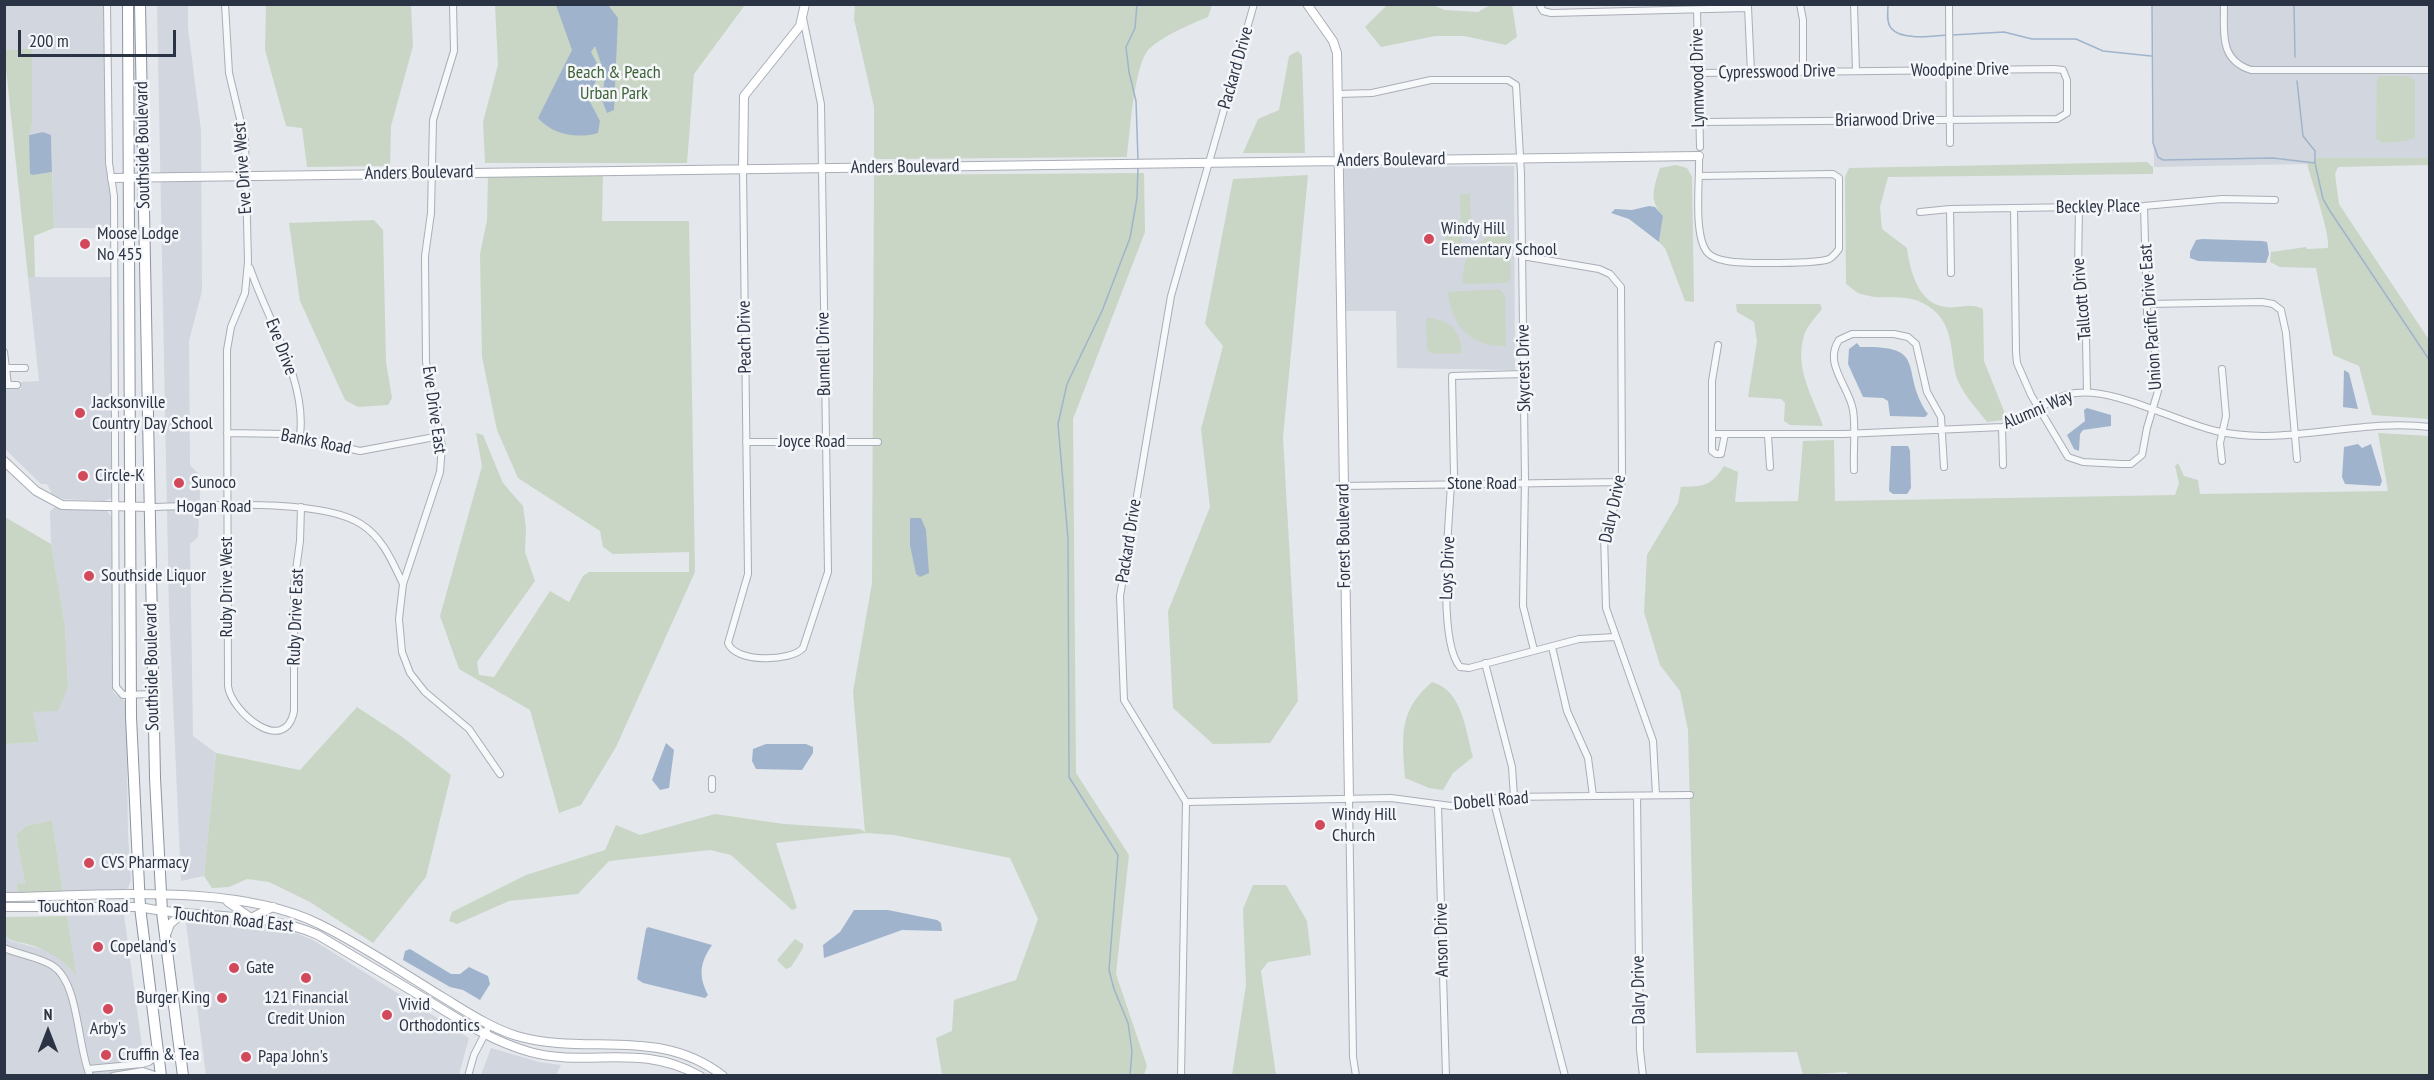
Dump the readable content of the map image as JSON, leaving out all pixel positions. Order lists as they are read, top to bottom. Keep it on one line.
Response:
{"streets":{"highway":["Southside Boulevard"],"street":["Packard Drive","Woodpine Drive","Cypresswood Drive","Lynnwood Drive","Briarwood Drive","Anders Boulevard","Eve Drive West","Beckley Place","Tallcott Drive","Union Pacific Drive East","Peach Drive","Eve Drive","Bunnell Drive","Skycrest Drive","Eve Drive East","Alumni Way","Banks Road","Joyce Road","Stone Road","Hogan Road","Dalry Drive","Forest Boulevard","Loys Drive","Ruby Drive West","Ruby Drive East","Dobell Road","Touchton Road","Touchton Road East","Anson Drive"]},"crossings":[["Packard Drive","Anders Boulevard"],["Packard Drive","Dobell Road"],["Woodpine Drive","Cypresswood Drive"],["Woodpine Drive","Briarwood Drive"],["Cypresswood Drive","Lynnwood Drive"],["Lynnwood Drive","Briarwood Drive"],["Lynnwood Drive","Anders Boulevard"],["Southside Boulevard","Anders Boulevard"],["Southside Boulevard","Hogan Road"],["Southside Boulevard","Touchton Road"],["Southside Boulevard","Touchton Road East"],["Anders Boulevard","Eve Drive West"],["Anders Boulevard","Peach Drive"],["Anders Boulevard","Bunnell Drive"],["Anders Boulevard","Skycrest Drive"],["Anders Boulevard","Eve Drive East"],["Anders Boulevard","Forest Boulevard"],["Eve Drive West","Eve Drive"],["Eve Drive West","Ruby Drive West"],["Beckley Place","Tallcott Drive"],["Beckley Place","Union Pacific Drive East"],["Tallcott Drive","Alumni Way"],["Union Pacific Drive East","Alumni Way"],["Peach Drive","Bunnell Drive"],["Peach Drive","Joyce Road"],["Eve Drive","Banks Road"],["Eve Drive","Ruby Drive West"],["Bunnell Drive","Joyce Road"],["Skycrest Drive","Stone Road"],["Skycrest Drive","Dalry Drive"],["Skycrest Drive","Forest Boulevard"],["Skycrest Drive","Loys Drive"],["Eve Drive East","Banks Road"],["Eve Drive East","Hogan Road"],["Banks Road","Ruby Drive West"],["Stone Road","Dalry Drive"],["Stone Road","Forest Boulevard"],["Stone Road","Loys Drive"],["Hogan Road","Ruby Drive West"],["Hogan Road","Ruby Drive East"],["Dalry Drive","Dobell Road"],["Forest Boulevard","Dobell Road"],["Ruby Drive West","Ruby Drive East"],["Dobell Road","Anson Drive"],["Touchton Road","Touchton Road East"]],"parks":["Beach & Peach Urban Park"],"places":["Windy Hill Elementary School","Moose Lodge No 455","Jacksonville Country Day School","Circle-K","Sunoco","Southside Liquor","Windy Hill Church","CVS Pharmacy","Copeland's","Gate","121 Financial Credit Union","Burger King","Arby's","Vivid Orthodontics","Cruffin & Tea","Papa John's"],"scale_bar":"200 m","north":"top"}
